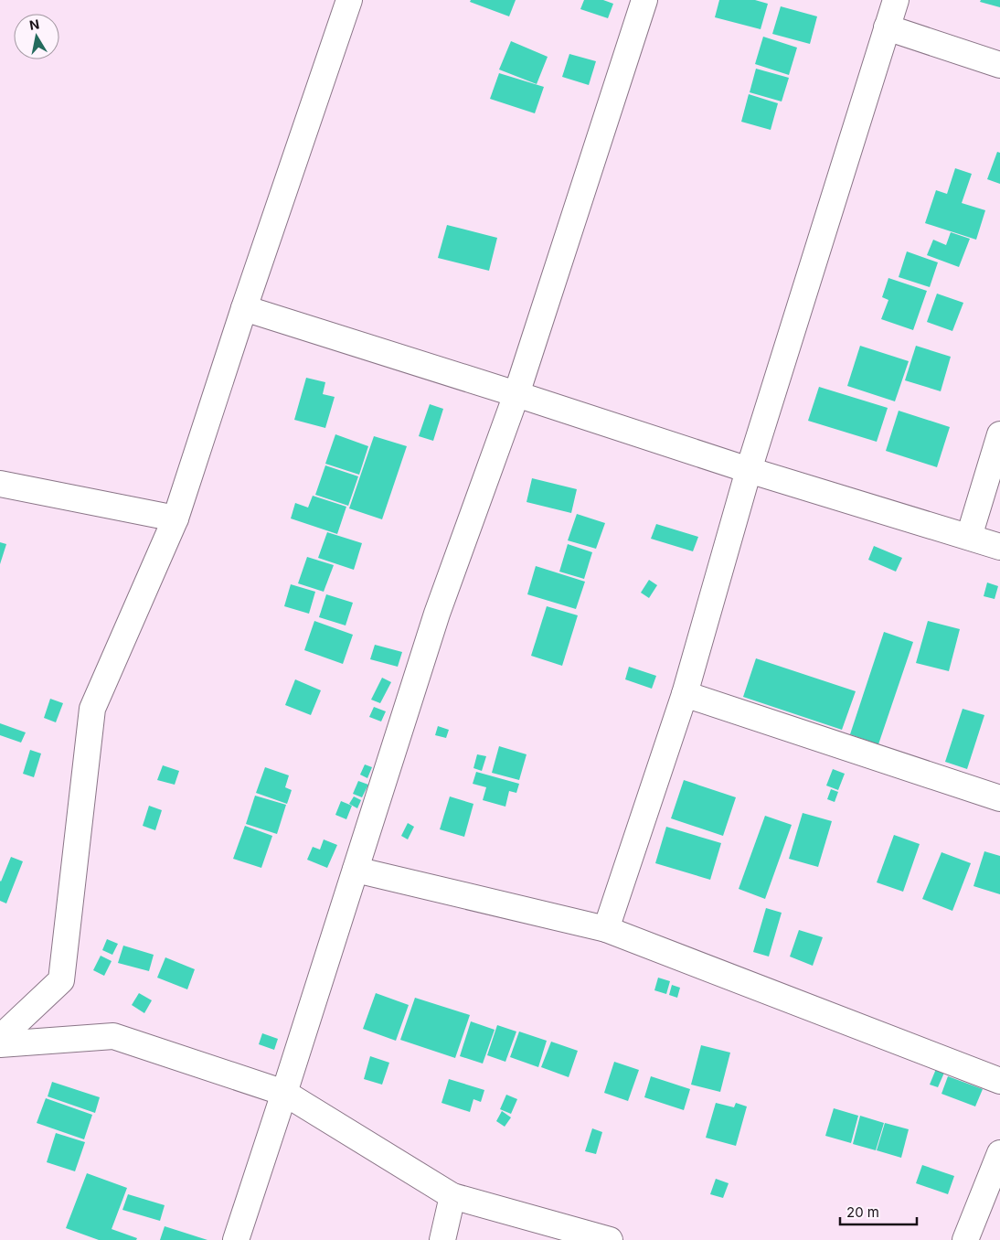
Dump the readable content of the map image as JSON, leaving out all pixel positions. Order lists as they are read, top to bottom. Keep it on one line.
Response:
{"scale_bar":"20 m","north":"top"}
